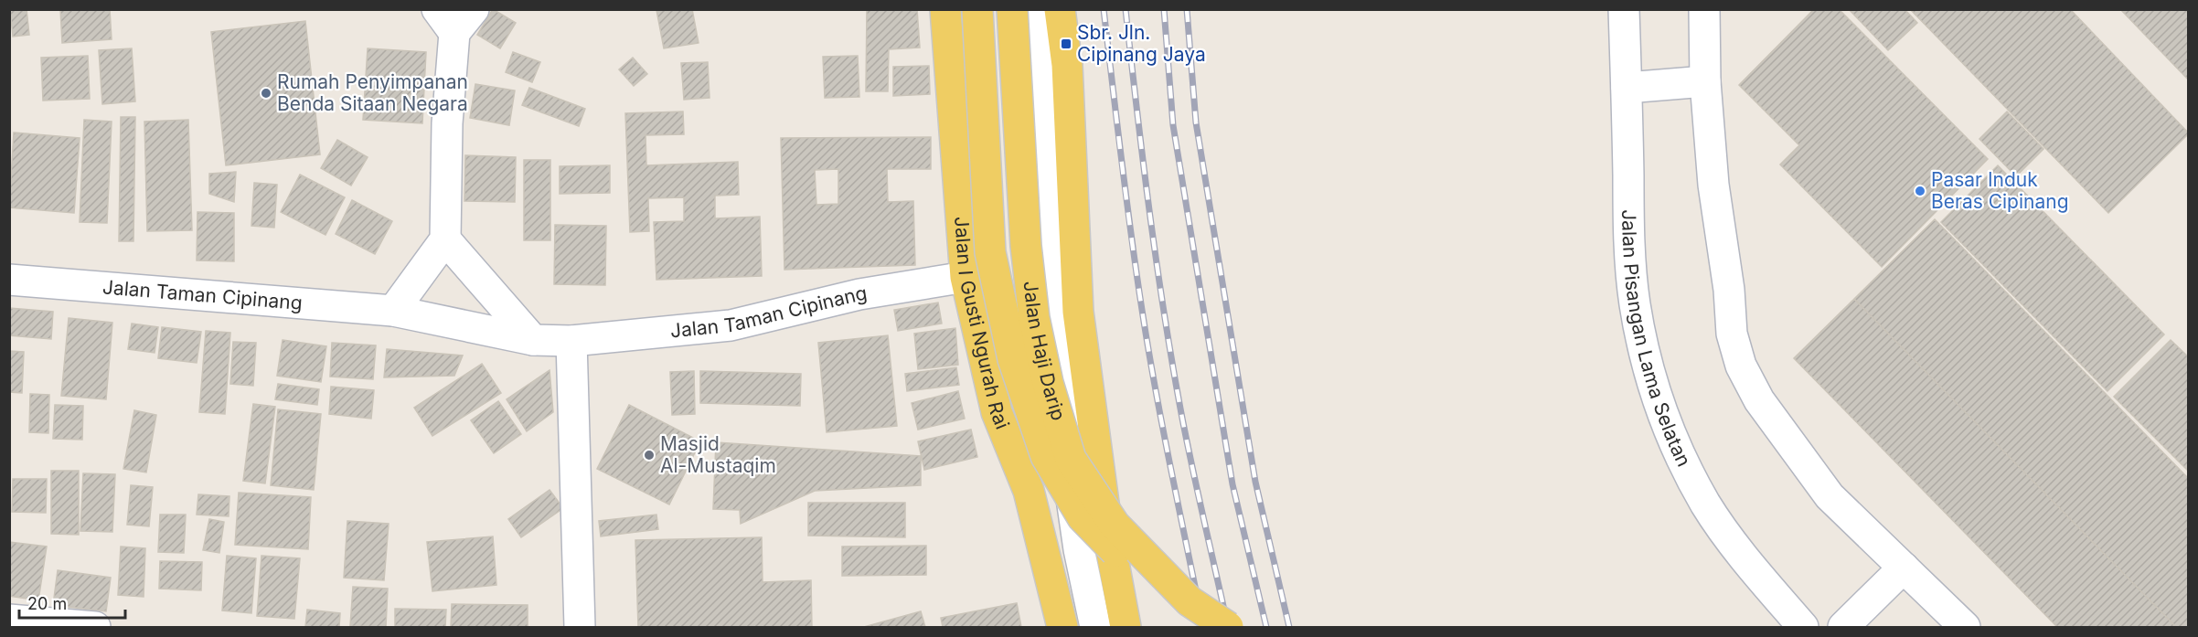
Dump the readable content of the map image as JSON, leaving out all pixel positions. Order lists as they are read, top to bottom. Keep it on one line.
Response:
{"streets":{"main road":["Jalan I Gusti Ngurah Rai","Jalan Haji Darip"],"street":["Jalan Taman Cipinang","Jalan Pisangan Lama Selatan"]},"crossings":[["Jalan Taman Cipinang","Jalan I Gusti Ngurah Rai"]],"places":{"transit":["Sbr. Jln. Cipinang Jaya"],"other":["Rumah Penyimpanan Benda Sitaan Negara","Pasar Induk Beras Cipinang","Masjid Al-Mustaqim"]},"scale_bar":"20 m"}
